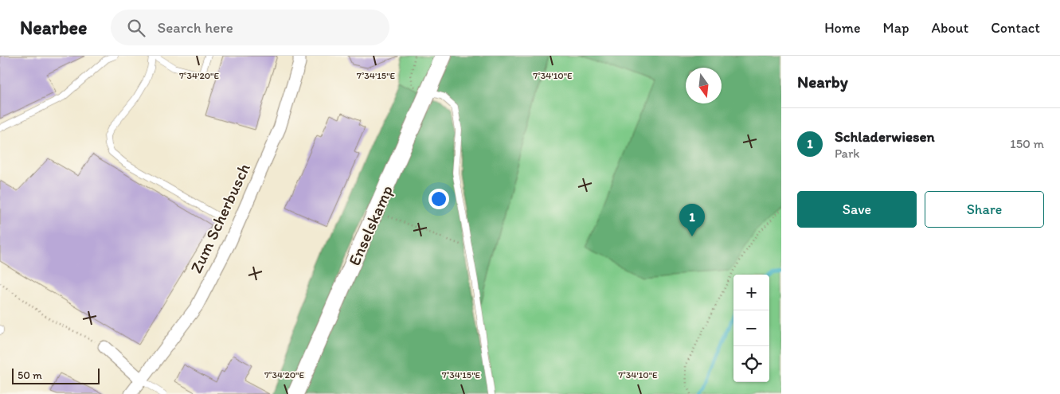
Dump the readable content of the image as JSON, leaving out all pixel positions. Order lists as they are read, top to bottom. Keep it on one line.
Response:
{"streets":{"main road":["Enselskamp"],"street":["Zum Scherbusch"]},"scale_bar":"50 m","north":"bottom","page":{"header":"Nearbee","search":"Search here","nav":["Home","Map","About","Contact"],"heading":"Nearby","list":[{"mark":"1","name":"Schladerwiesen","note":"Park","value":"150 m"}],"buttons":["Save","Share"],"pins":"1","map_buttons":["+","−"],"scale":"50 m"},"coordinates":["7°34'20\"E","7°34'15\"E","7°34'10\"E"]}
